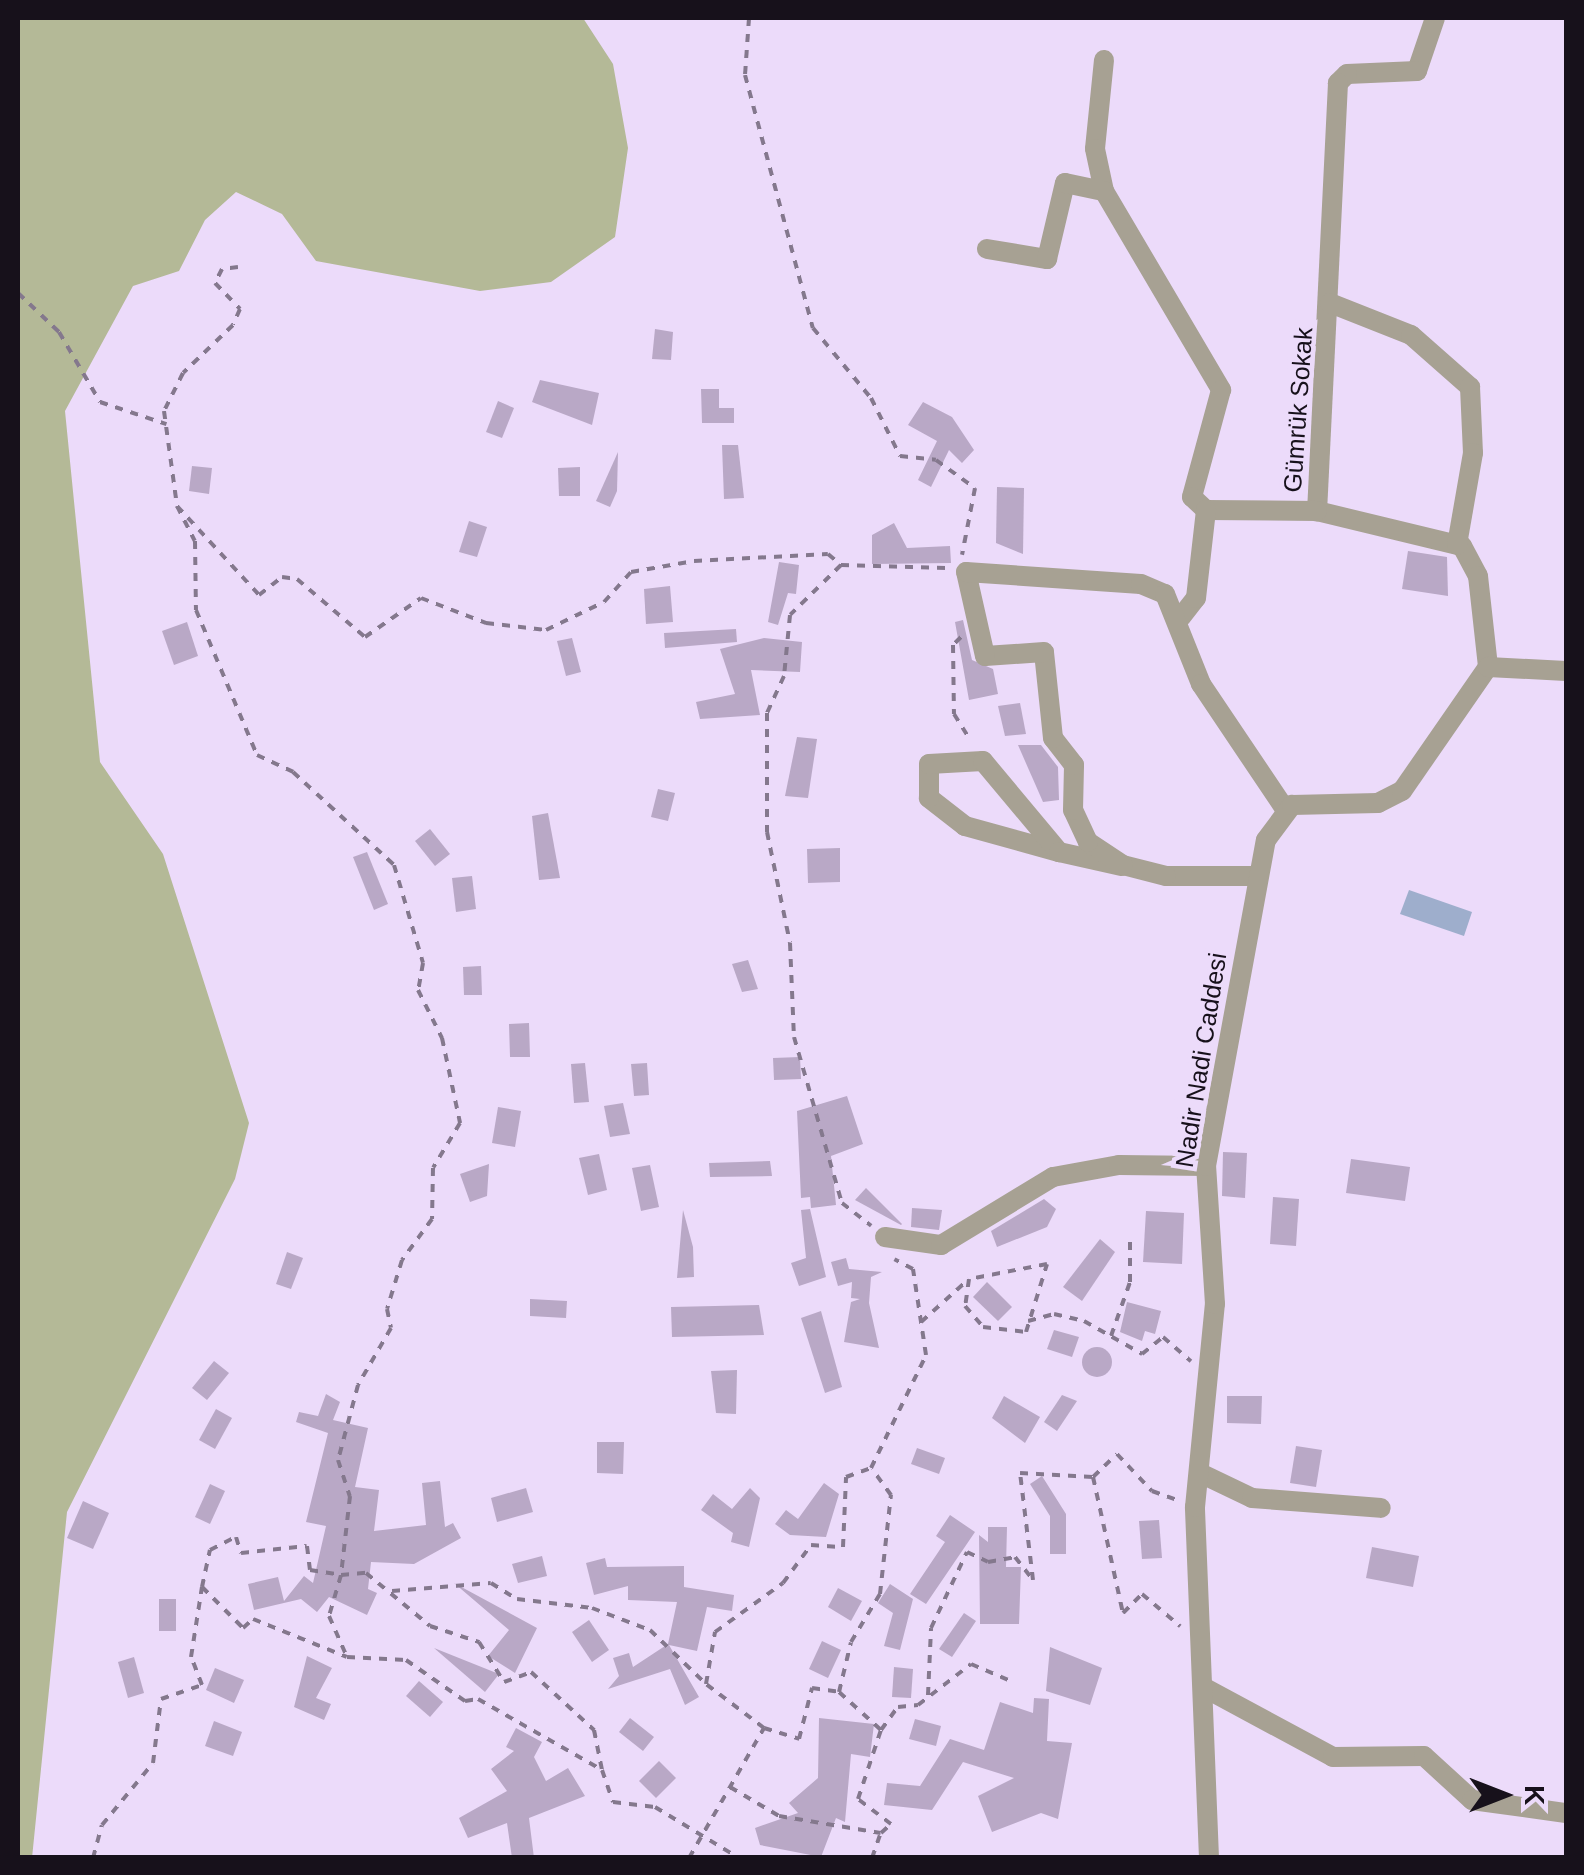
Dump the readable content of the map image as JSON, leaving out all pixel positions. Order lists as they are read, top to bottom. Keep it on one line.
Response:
{"streets":{"street":["Gümrük Sokak","Nadir Nadi Caddesi"]},"crossings":[["Gümrük Sokak","Nadir Nadi Caddesi"]],"north":"right"}
